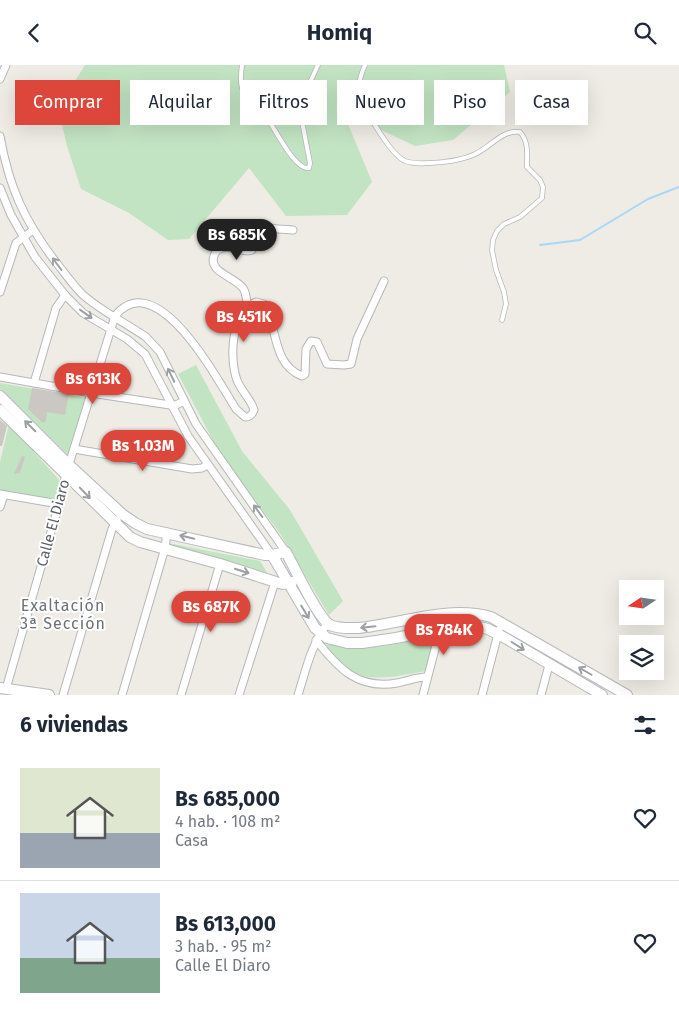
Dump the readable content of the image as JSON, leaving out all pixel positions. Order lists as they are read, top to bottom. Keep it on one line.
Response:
{"streets":{"street":["Calle El Diaro"]},"districts":["Exaltación 3ª Sección"],"north":"left","page":{"header":"Homiq","chip":["Comprar","Alquilar","Filtros","Nuevo","Piso","Casa"],"price":["Bs 685K","Bs 451K","Bs 613K","Bs 1.03M","Bs 687K","Bs 784K"],"heading":"6 viviendas","list":[{"name":"Bs 685,000","note":"4 hab. · 108 m² · Casa"},{"name":"Bs 613,000","note":"3 hab. · 95 m² · Calle El Diaro"}]}}
